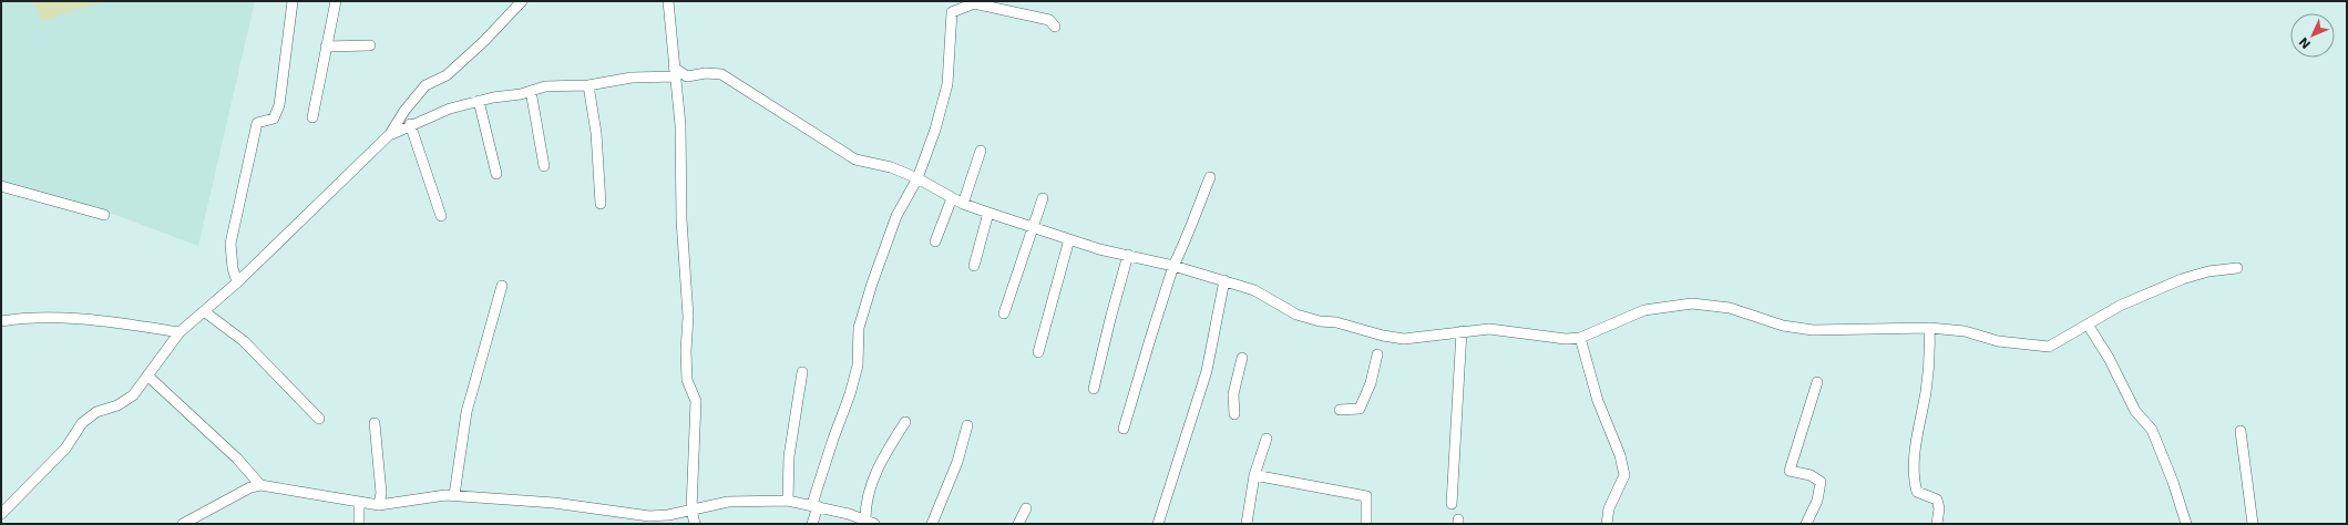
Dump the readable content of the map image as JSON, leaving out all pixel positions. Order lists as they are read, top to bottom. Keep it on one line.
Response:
{"north":"bottom left"}
